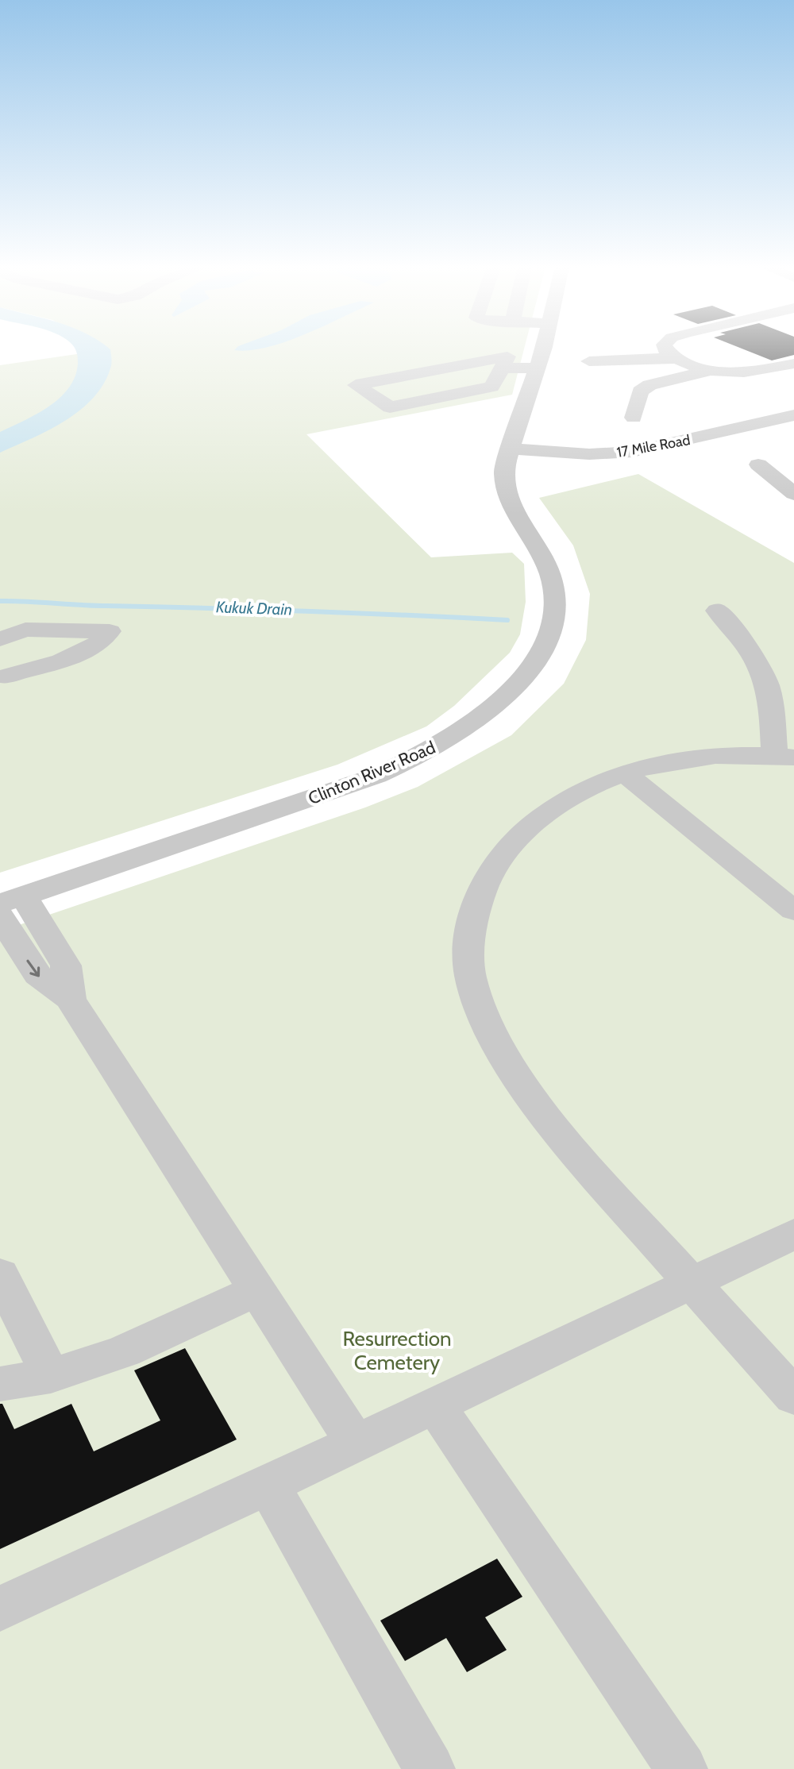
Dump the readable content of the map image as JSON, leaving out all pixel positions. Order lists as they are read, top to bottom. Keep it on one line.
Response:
{"streets":{"street":["17 Mile Road","Clinton River Road"]},"crossings":[["17 Mile Road","Clinton River Road"]],"water":["Kukuk Drain"],"parks":["Resurrection Cemetery"]}
